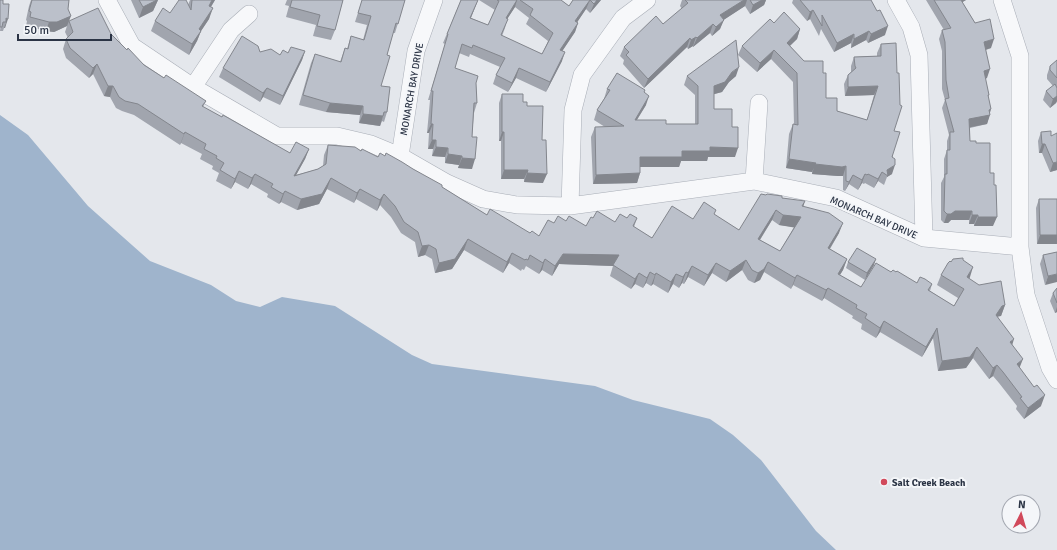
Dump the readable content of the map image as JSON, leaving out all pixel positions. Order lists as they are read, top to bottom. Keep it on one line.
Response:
{"streets":{"street":["MONARCH BAY DRIVE"]},"places":["Salt Creek Beach"],"scale_bar":"50 m","north":"top"}
